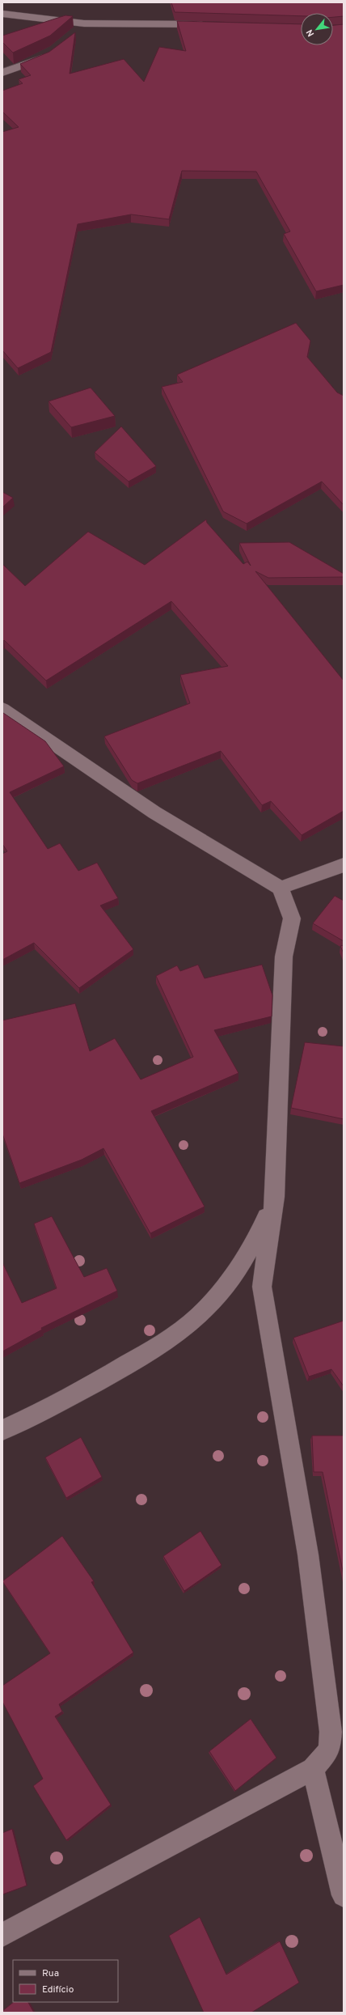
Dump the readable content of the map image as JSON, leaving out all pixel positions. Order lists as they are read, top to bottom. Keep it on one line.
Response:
{"legend":["Rua","Edifício"],"north":"bottom left"}
